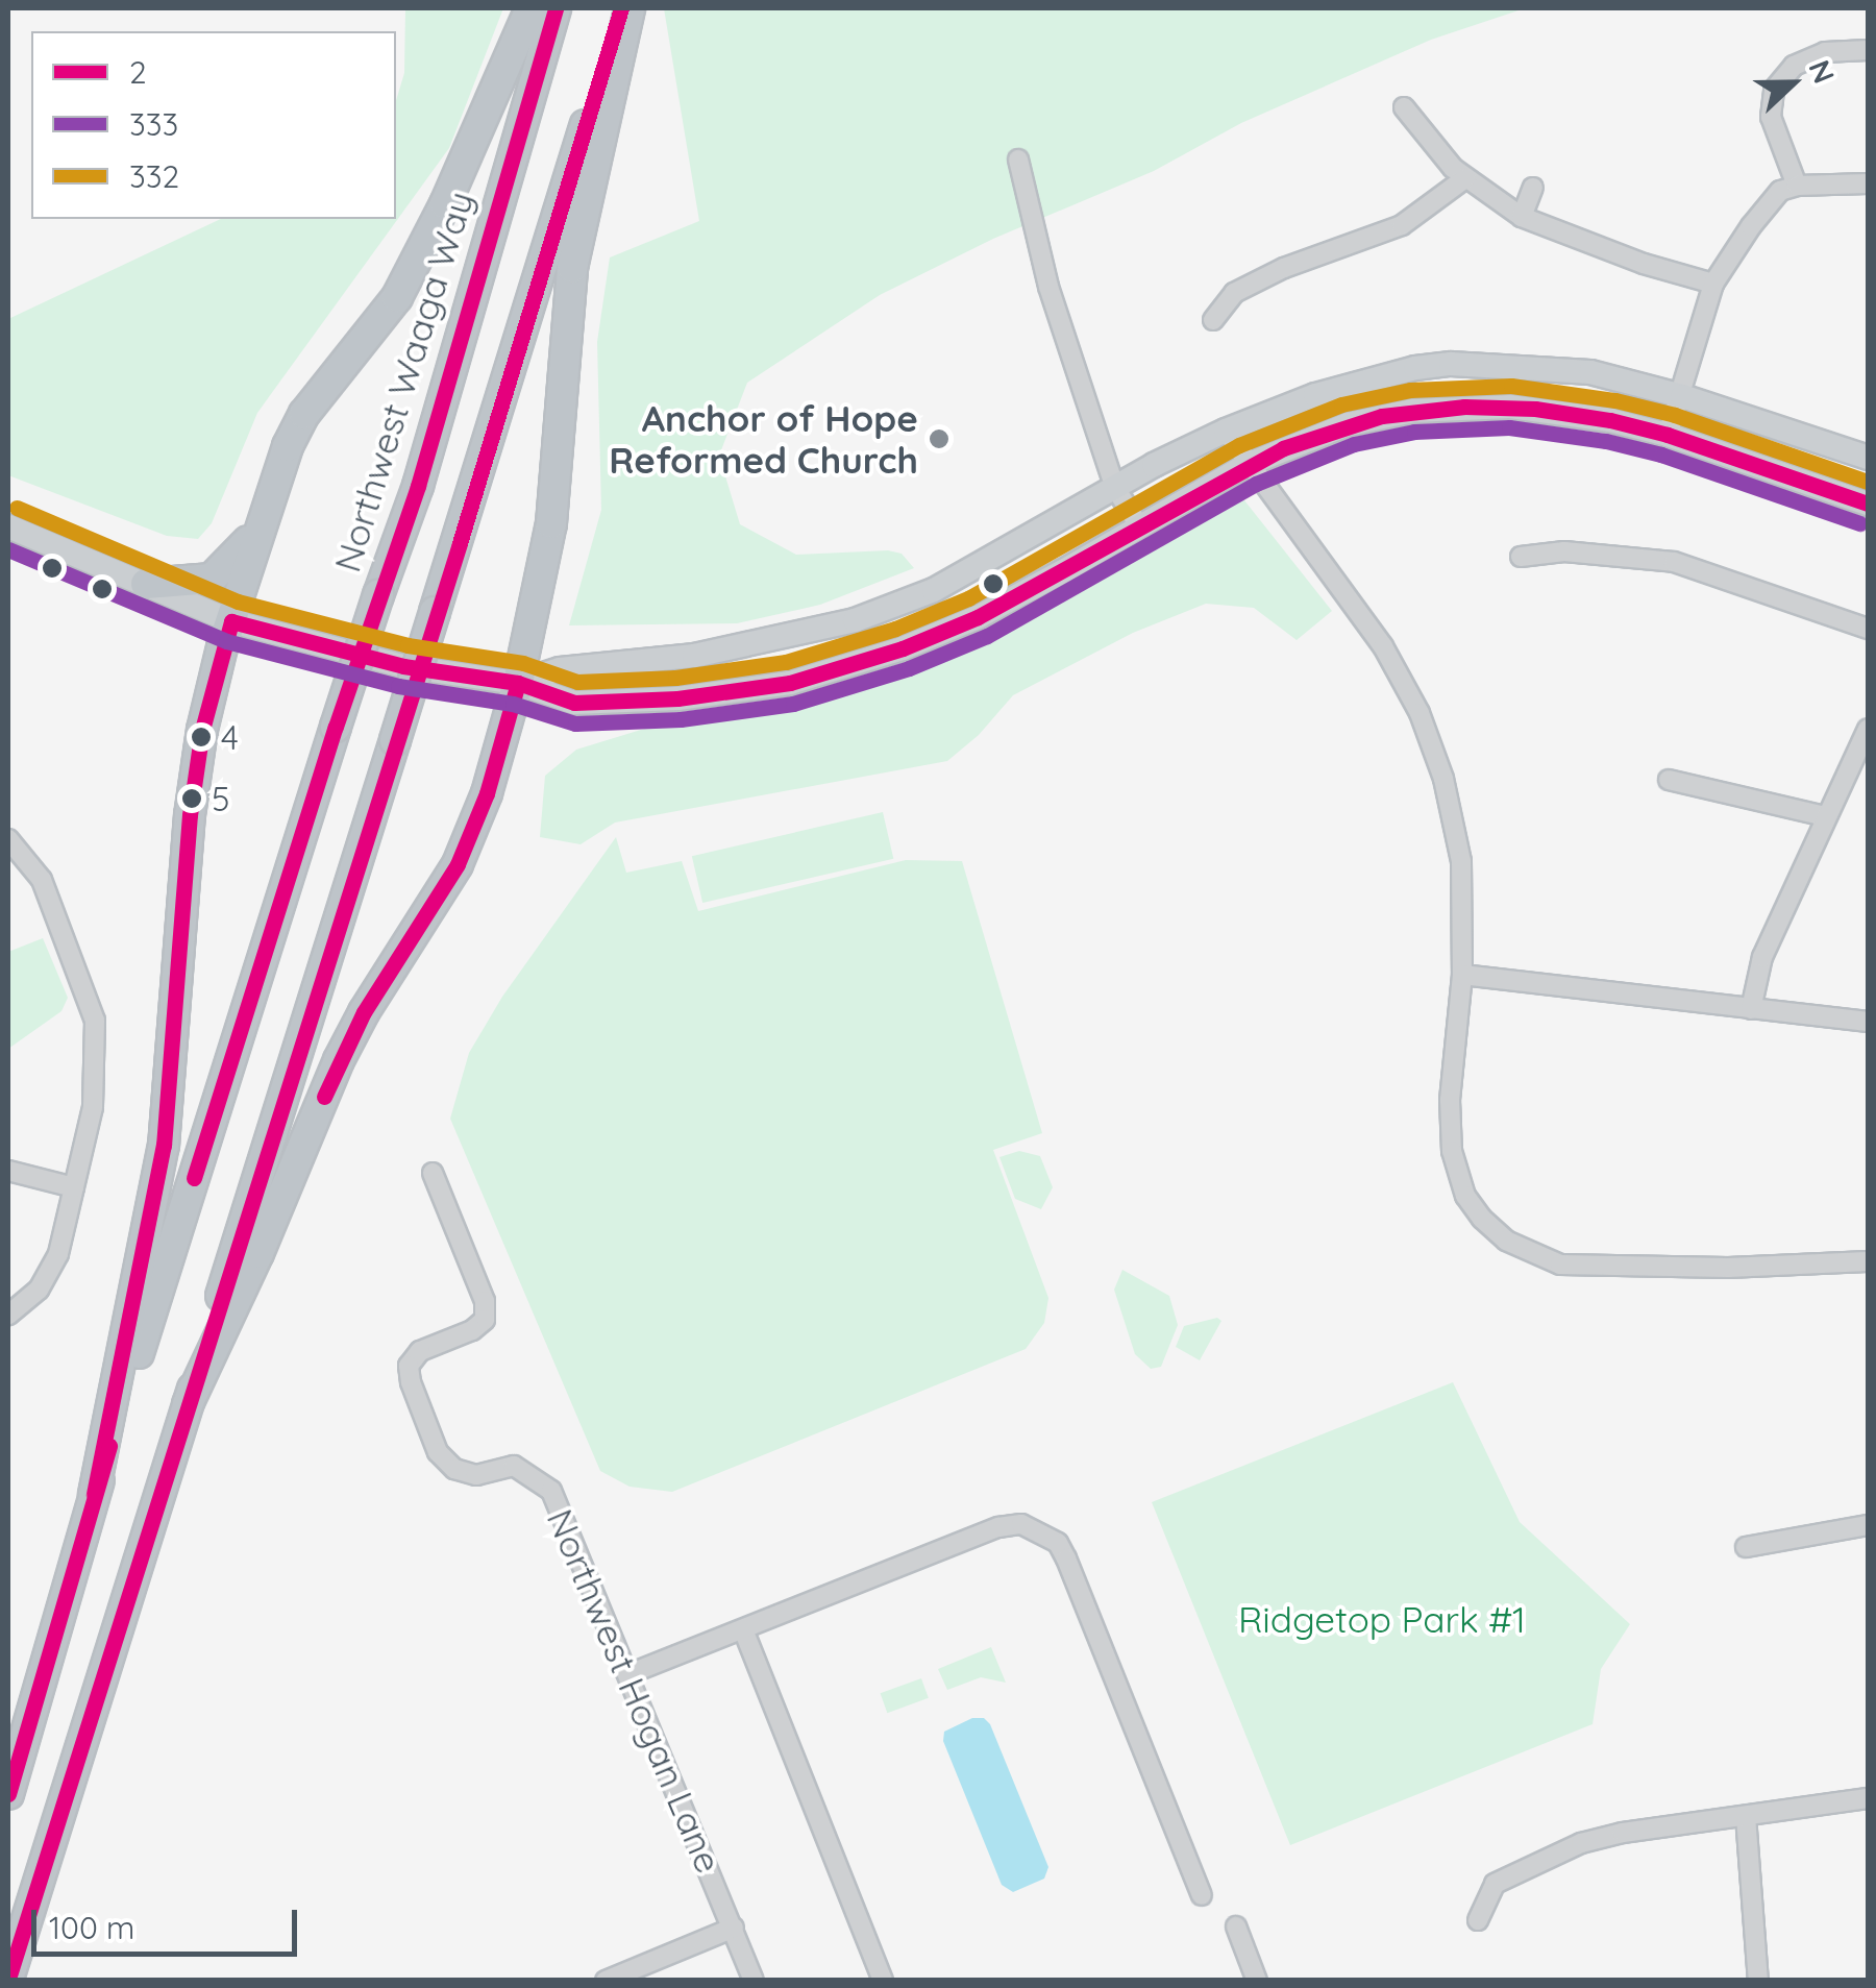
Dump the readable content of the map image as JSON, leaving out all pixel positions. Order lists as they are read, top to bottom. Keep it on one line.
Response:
{"streets":{"highway":["Northwest Waaga Way"],"street":["Northwest Hogan Lane"]},"parks":["Ridgetop Park #1"],"places":["Anchor of Hope Reformed Church","4","5"],"lines":["transit line 2","transit line 332","transit line 333"],"legend":["2","333","332"],"scale_bar":"100 m","north":"right"}
